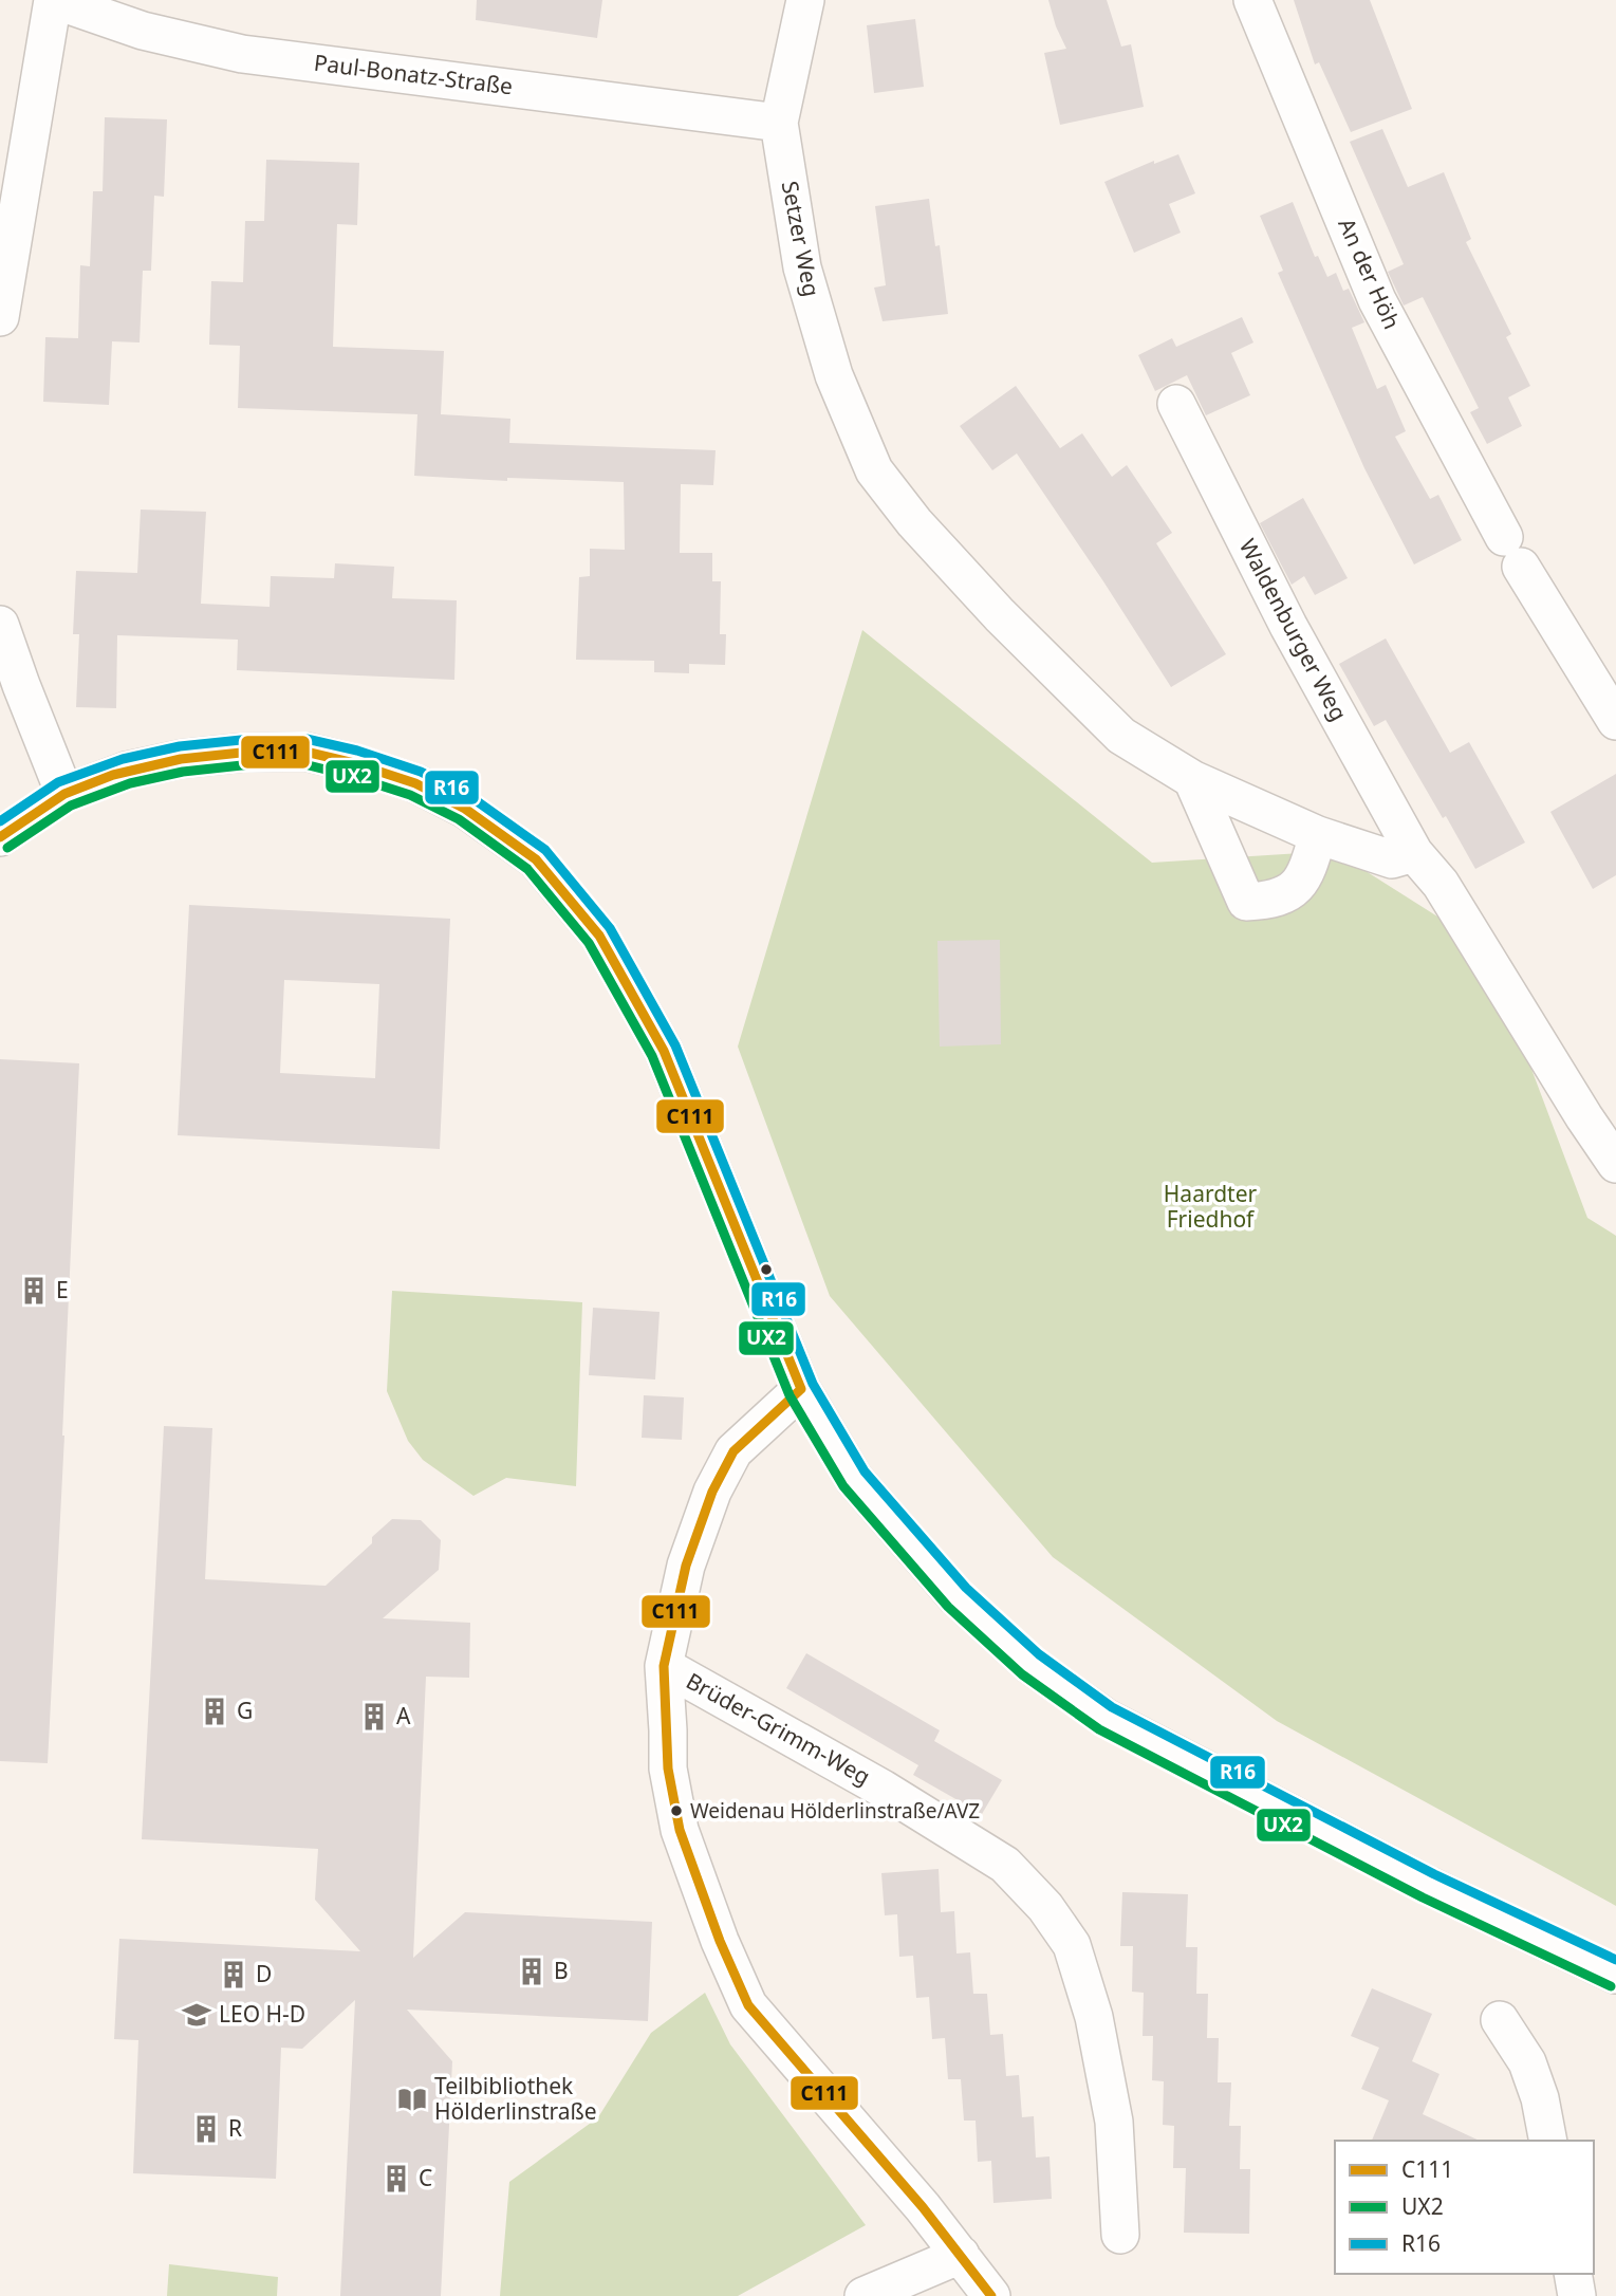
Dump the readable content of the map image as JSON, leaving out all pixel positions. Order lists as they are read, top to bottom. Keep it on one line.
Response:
{"streets":{"street":["Paul-Bonatz-Straße","Setzer Weg","An der Höh","Waldenburger Weg","Brüder-Grimm-Weg"]},"crossings":[["Paul-Bonatz-Straße","Setzer Weg"]],"parks":["Haardter Friedhof"],"places":{"building":["E","G","A","B","D","R","C"],"other":["Weidenau Hölderlinstraße/AVZ"],"school or university":["LEO H-D"],"library":["Teilbibliothek Hölderlinstraße"]},"lines":["transit line R16","transit line C111","transit line UX2"],"legend":["C111","UX2","R16"]}
